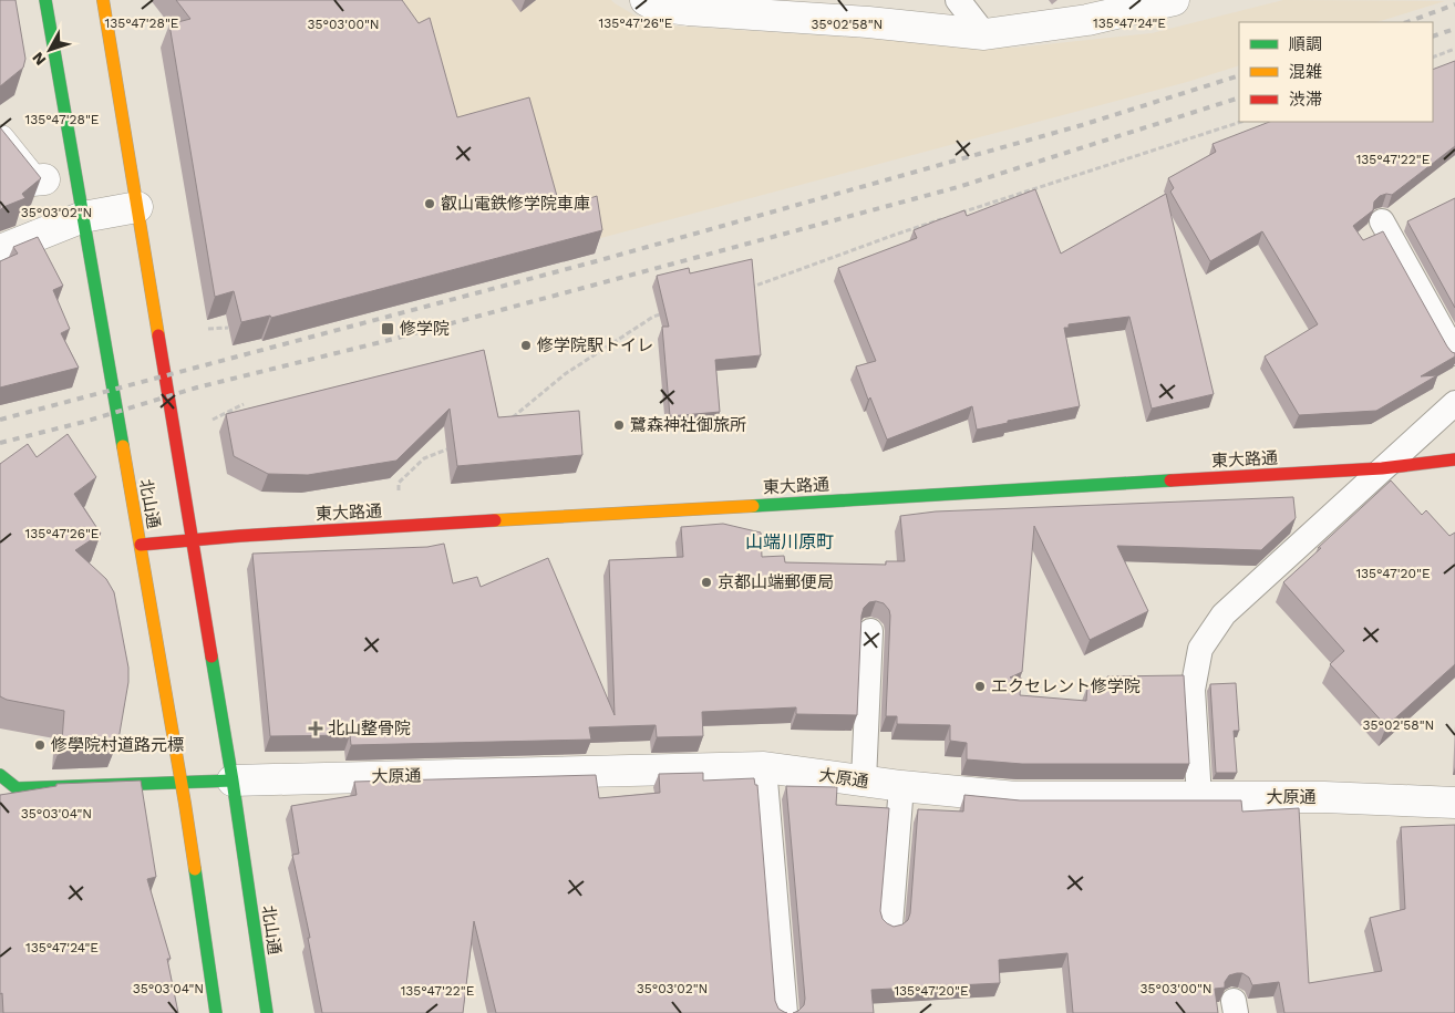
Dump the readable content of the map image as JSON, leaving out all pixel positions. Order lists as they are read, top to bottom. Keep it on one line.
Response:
{"streets":{"street":["東大路通","北山通","大原通"]},"crossings":[["東大路通","北山通"],["北山通","大原通"]],"districts":["山端川原町"],"places":{"other":["叡山電鉄修学院車庫","修学院駅トイレ","鷺森神社御旅所","京都山端郵便局","エクセレント修学院","修學院村道路元標"],"transit":["修学院"],"health":["北山整骨院"]},"legend":["順調","混雑","渋滞"],"north":"bottom left","coordinates":["135°47'28\"E","135°47'26\"E","135°47'24\"E","35°03'00\"N","35°02'58\"N","135°47'22\"E","35°03'02\"N","135°47'20\"E","35°03'04\"N"]}
